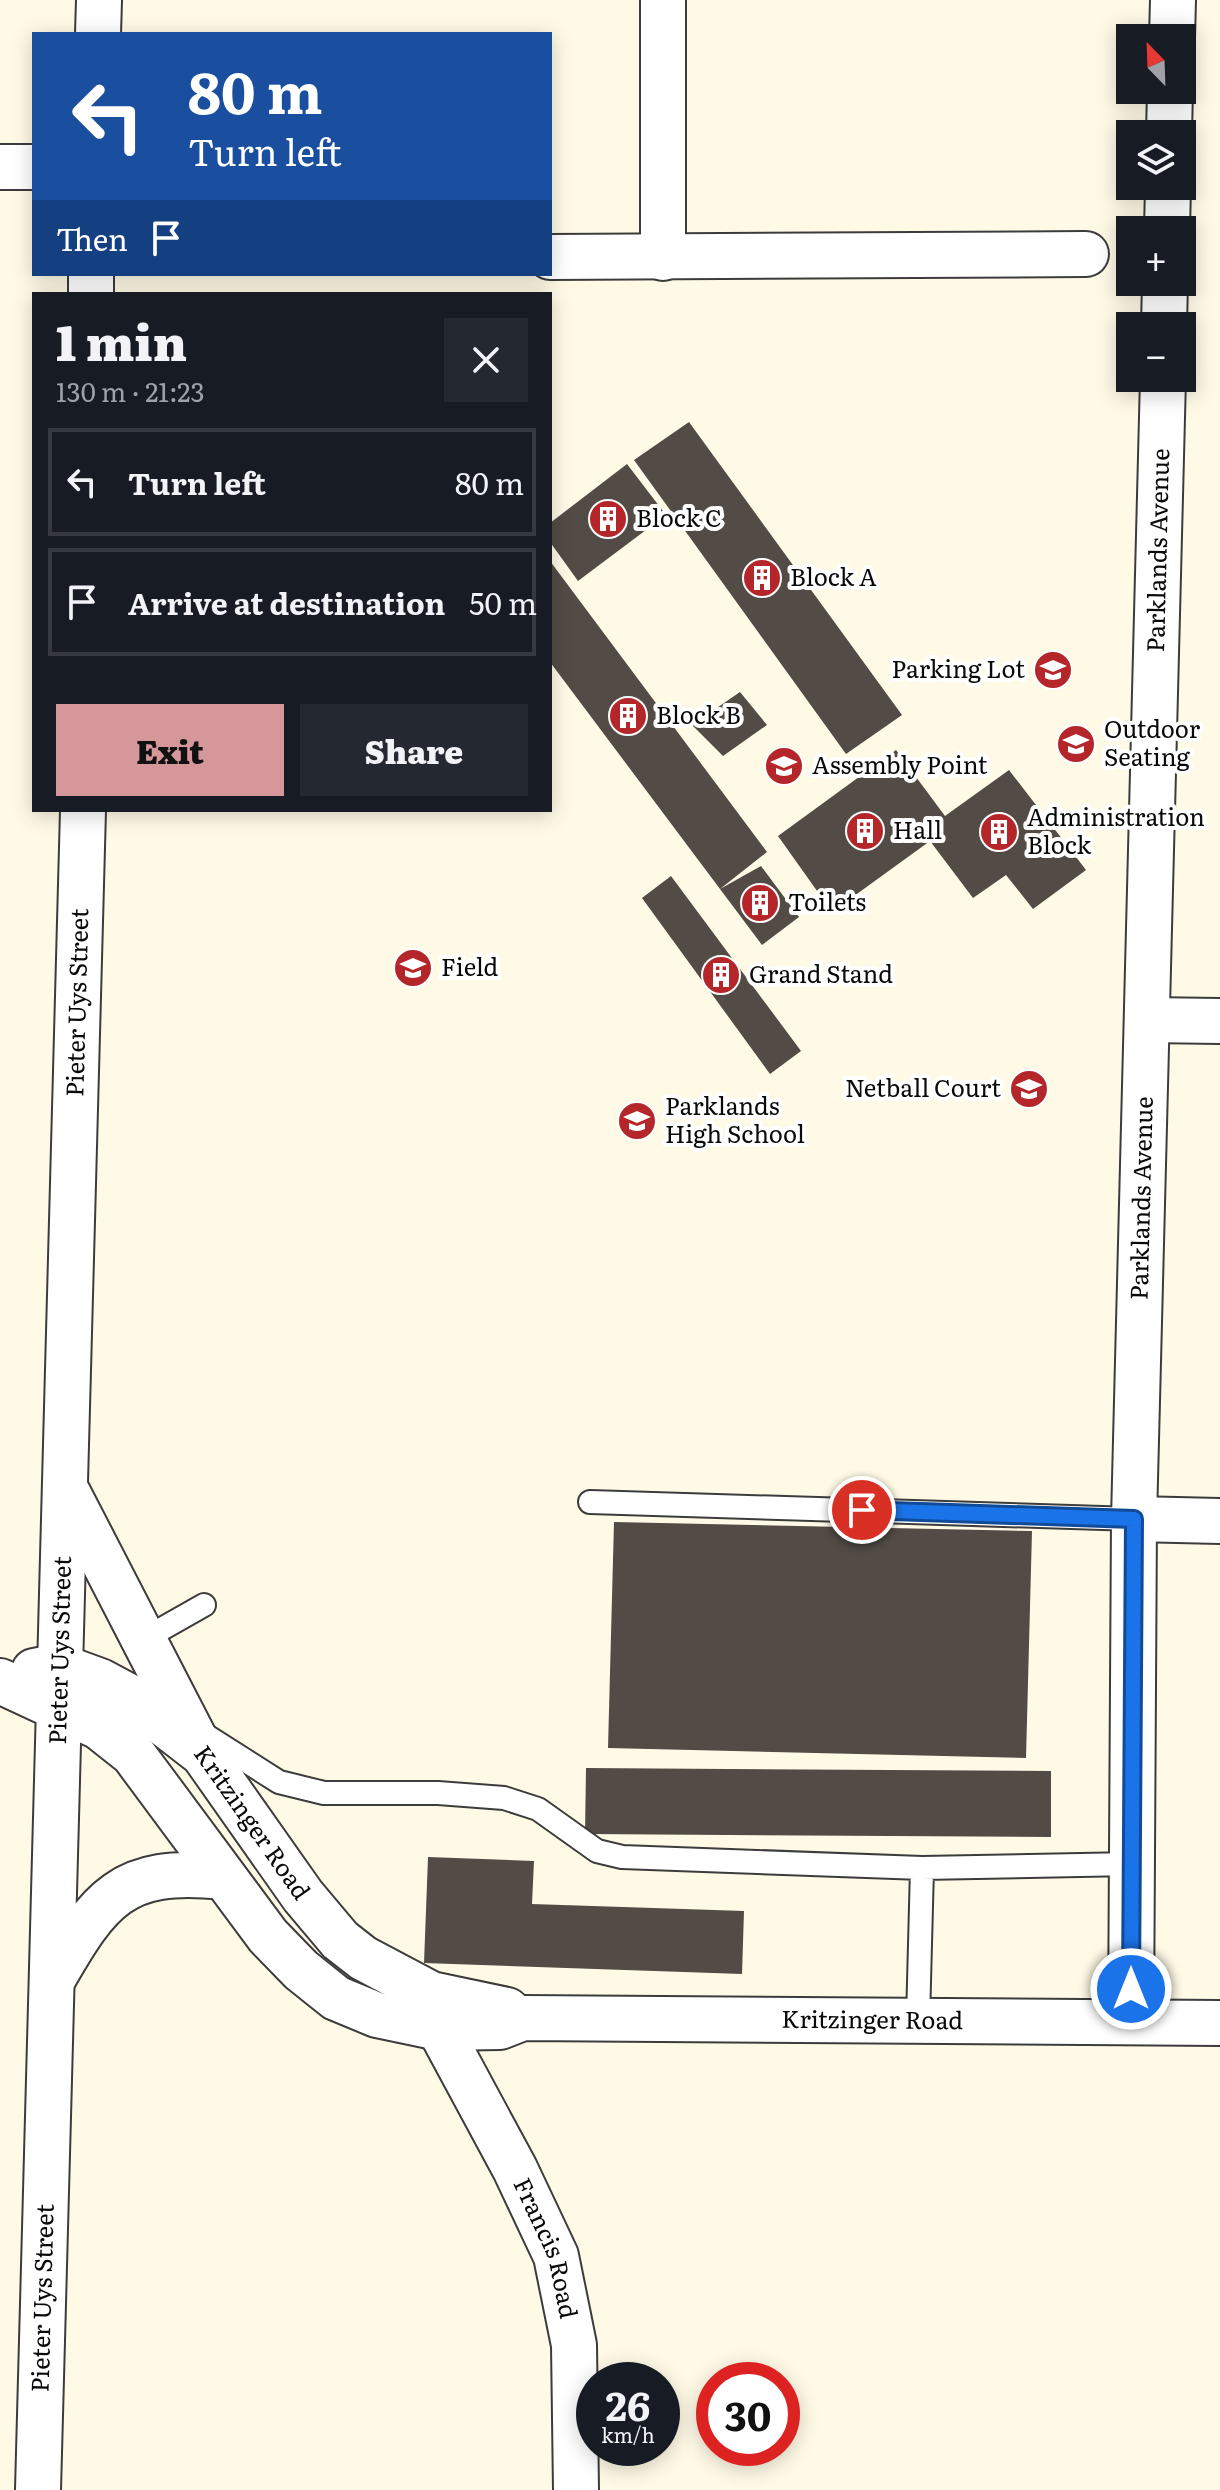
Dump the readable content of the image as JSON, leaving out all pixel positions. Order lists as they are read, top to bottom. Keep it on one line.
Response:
{"streets":{"street":["Parklands Avenue","Pieter Uys Street","Kritzinger Road","Francis Road"]},"crossings":[["Parklands Avenue","Kritzinger Road"],["Pieter Uys Street","Kritzinger Road"],["Kritzinger Road","Francis Road"]],"places":{"building":["Block C","Block A","Block B","Hall","Administration Block","Toilets","Grand Stand"],"school or university":["Parking Lot","Outdoor Seating","Assembly Point","Field","Netball Court","Parklands High School"]},"north":"top left","page":{"map_buttons":["+","−"],"turn":["80 m","Turn left"],"then":"Then","heading":["1 min","130 m · 21:23"],"list":[{"name":"Turn left","value":"80 m"},{"name":"Arrive at destination","value":"50 m"}],"buttons":["Exit","Share"],"speed":"26 km/h","limit":"30"}}
